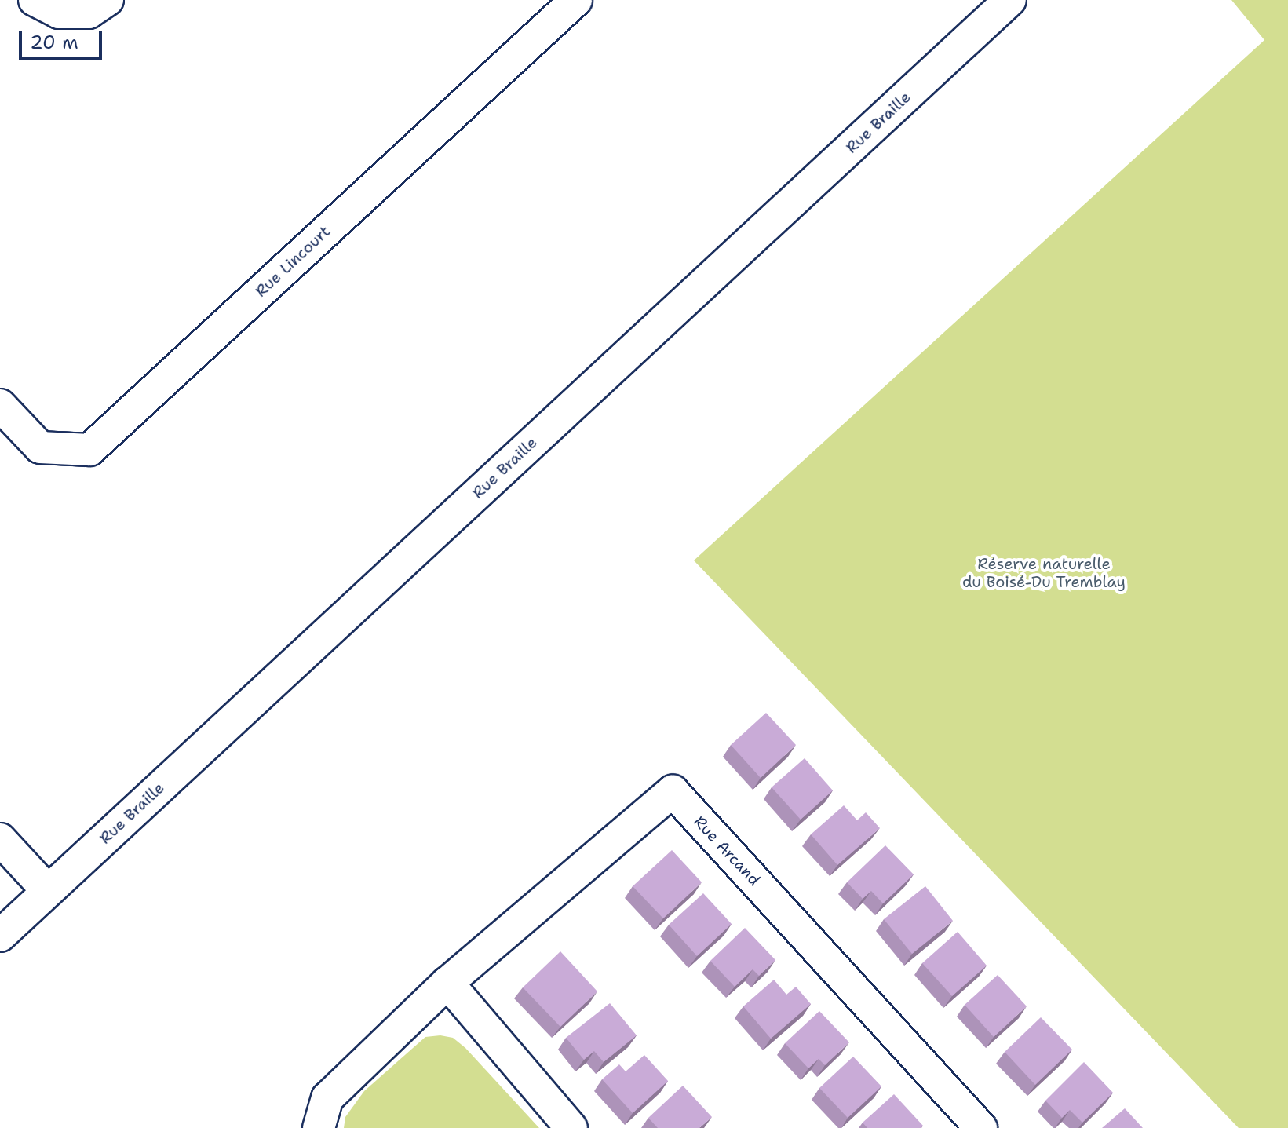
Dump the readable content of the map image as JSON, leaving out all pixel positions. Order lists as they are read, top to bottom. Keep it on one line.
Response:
{"streets":{"street":["Rue Braille","Rue Lincourt","Rue Arcand"]},"parks":["Réserve naturelle du Boisé-Du Tremblay"],"scale_bar":"20 m"}
